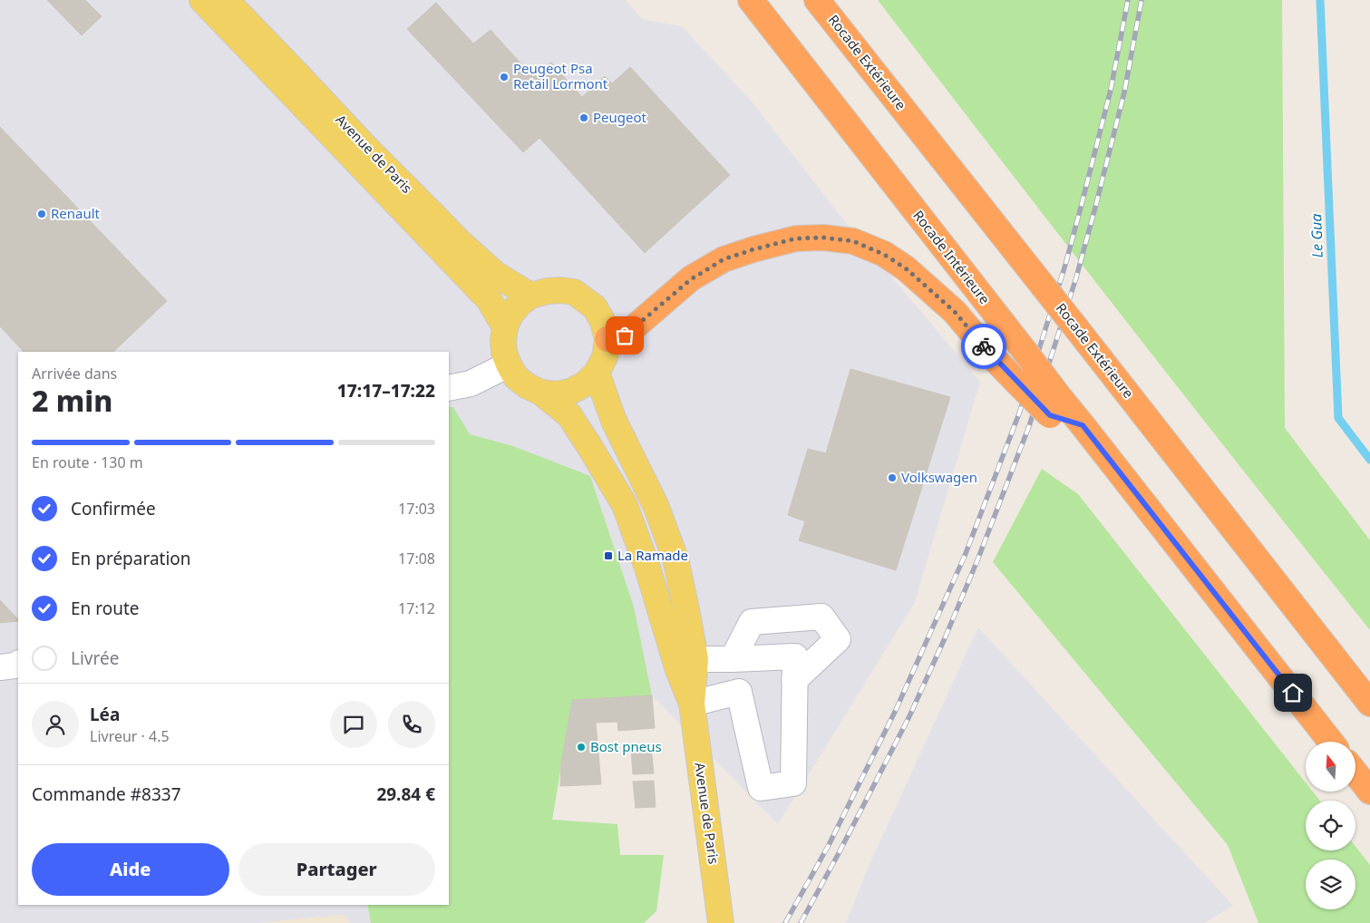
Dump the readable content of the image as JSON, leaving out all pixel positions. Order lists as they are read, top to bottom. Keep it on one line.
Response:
{"streets":{"highway":["Rocade Extérieure","Rocade Intérieure"],"main road":["Avenue de Paris"]},"water":["Le Gua"],"places":{"other":["Peugeot Psa Retail Lormont","Peugeot","Renault","Volkswagen","Bost pneus"],"transit":["La Ramade"]},"north":"top","page":{"heading":["2 min","Arrivée dans","17:17–17:22"],"panel":["Léa","Livreur · 4.5","Commande #8337","29.84 €"],"bar":"En route · 130 m","list":[["Confirmée","17:03"],["En préparation","17:08"],["En route","17:12"],"Livrée"],"buttons":["Aide","Partager"]}}
